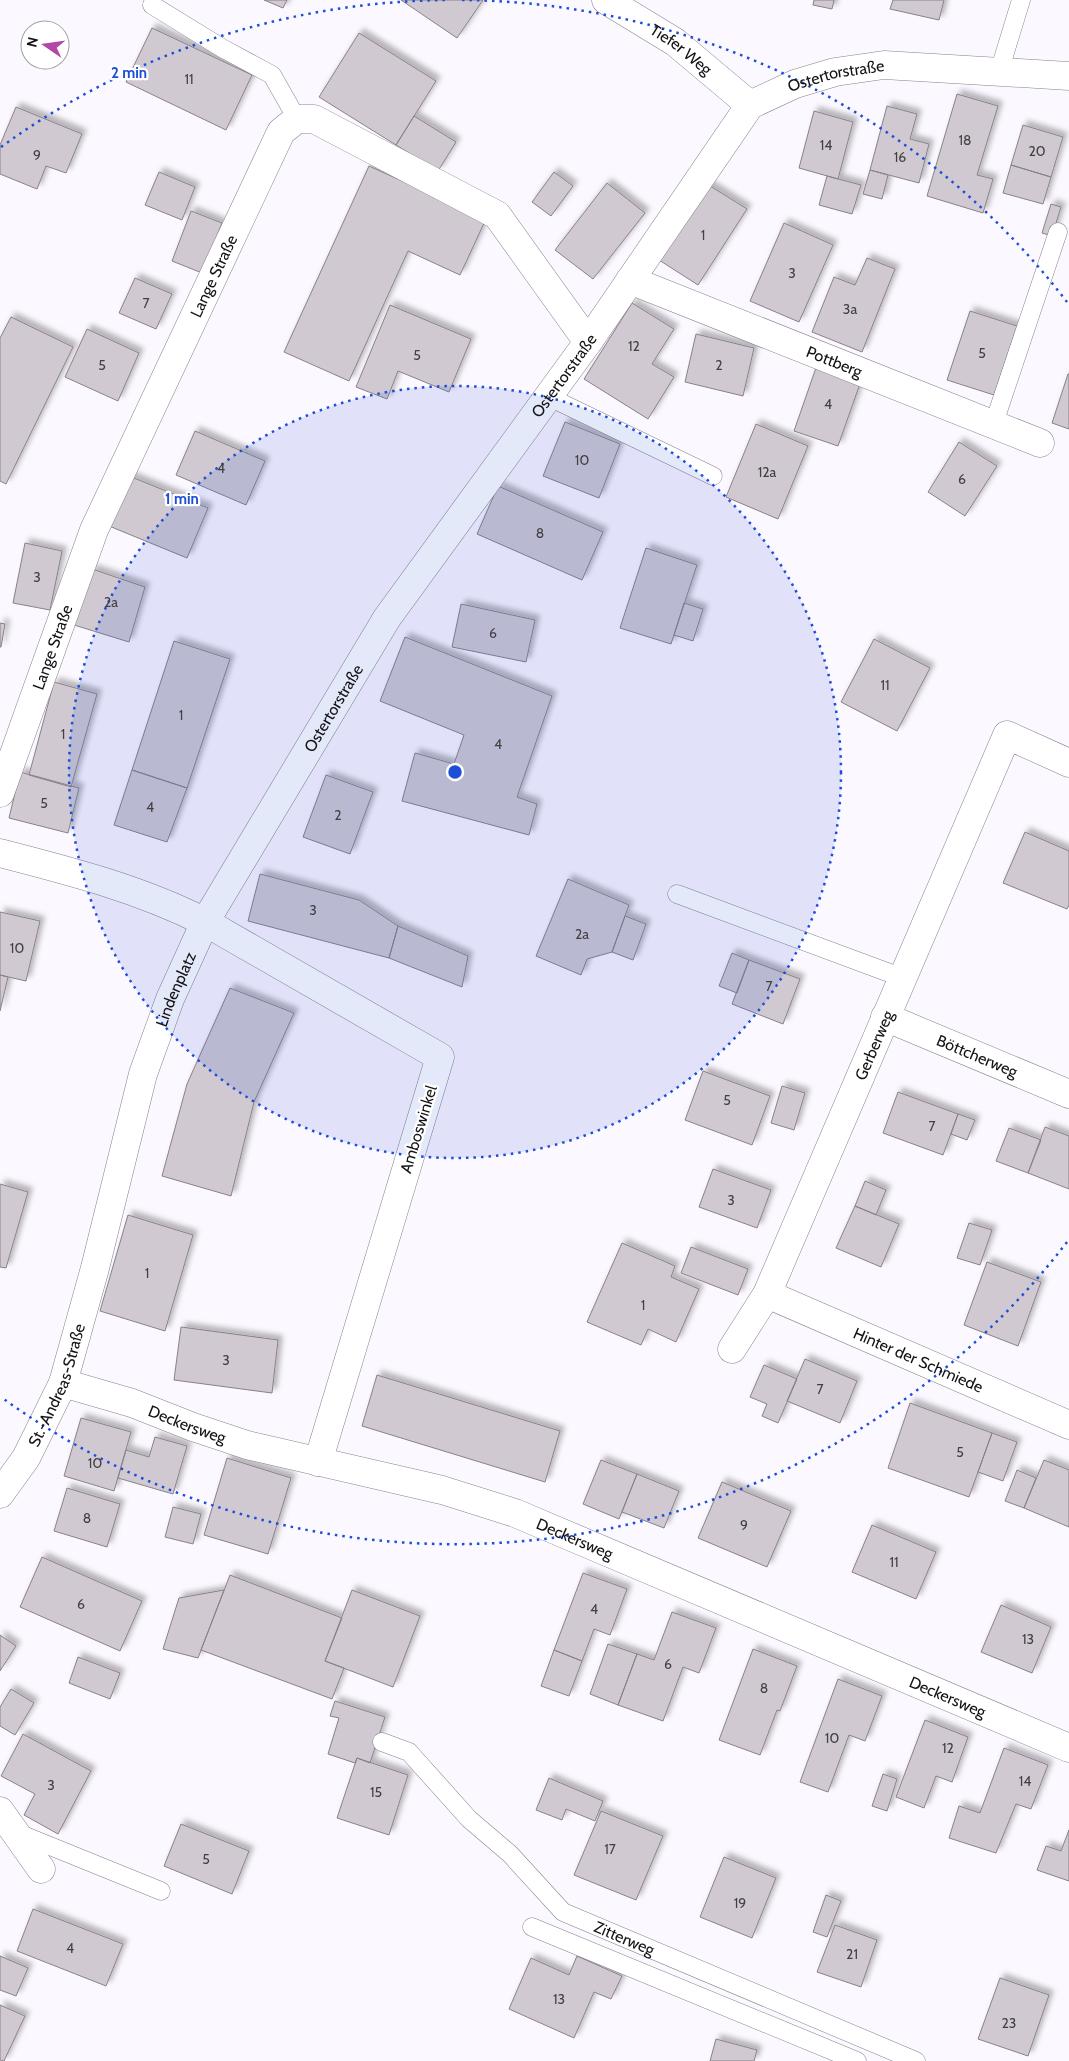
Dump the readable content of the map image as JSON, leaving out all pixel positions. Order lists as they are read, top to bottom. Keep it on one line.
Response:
{"streets":{"street":["Tiefer Weg","Ostertorstraße","Lange Straße","Pottberg","Lindenplatz","Gerberweg","Böttcherweg","Amboswinkel","Hinter der Schmiede","St.-Andreas-Straße","Deckersweg"],"lane":["Zitterweg"]},"crossings":[["Tiefer Weg","Ostertorstraße"],["Ostertorstraße","Pottberg"],["Ostertorstraße","Lindenplatz"],["Ostertorstraße","Amboswinkel"],["Lindenplatz","Amboswinkel"],["Lindenplatz","St.-Andreas-Straße"],["Gerberweg","Böttcherweg"],["Gerberweg","Hinter der Schmiede"],["Amboswinkel","Deckersweg"],["St.-Andreas-Straße","Deckersweg"]],"house_numbers":["11","18","14","20","9","16","1","3","7","3a","12","5","5","5","2","4","10","4","12a","6","8","3","2a","6","11","1","1","4","5","4","2","3","2a","10","7","5","7","3","1","1","3","7","5","10","8","9","11","6","4","13","6","8","10","12","14","3","15","17","5","19","4","21","13","23"],"north":"left","rings":["2 min","1 min"]}
